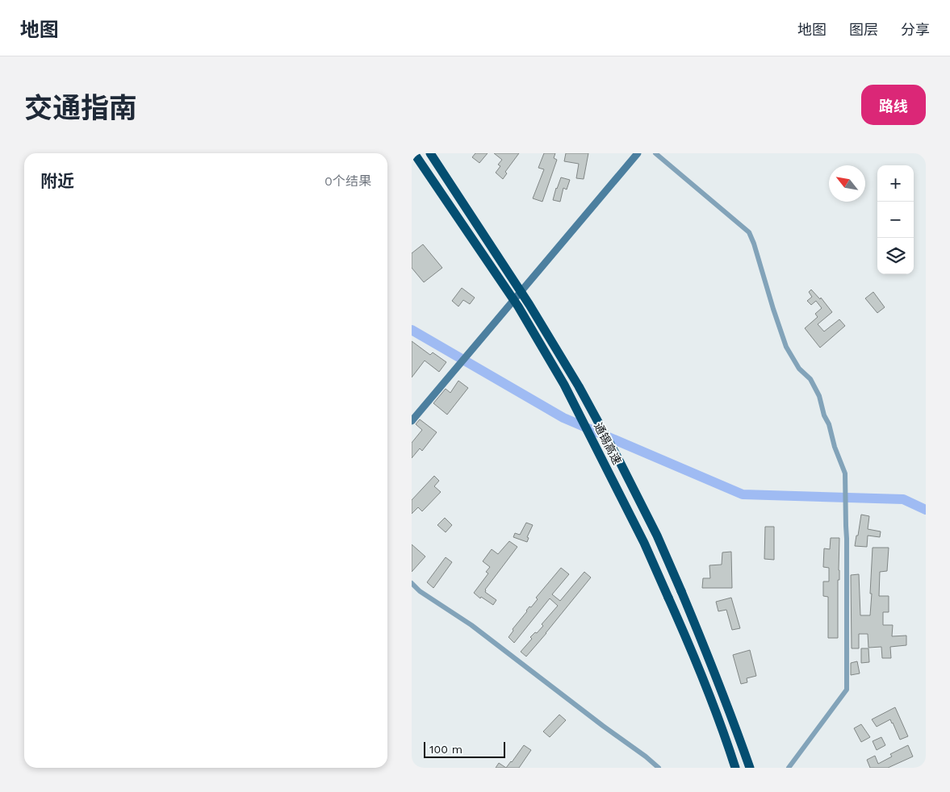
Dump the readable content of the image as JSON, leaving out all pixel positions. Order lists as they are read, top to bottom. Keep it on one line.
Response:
{"streets":{"highway":["通锡高速"]},"scale_bar":"100 m","north":"top left","page":{"header":"地图","nav":["地图","图层","分享"],"title":"交通指南","buttons":"路线","heading":["附近","0个结果"],"map_buttons":["+","−"],"scale":"100 m"}}
